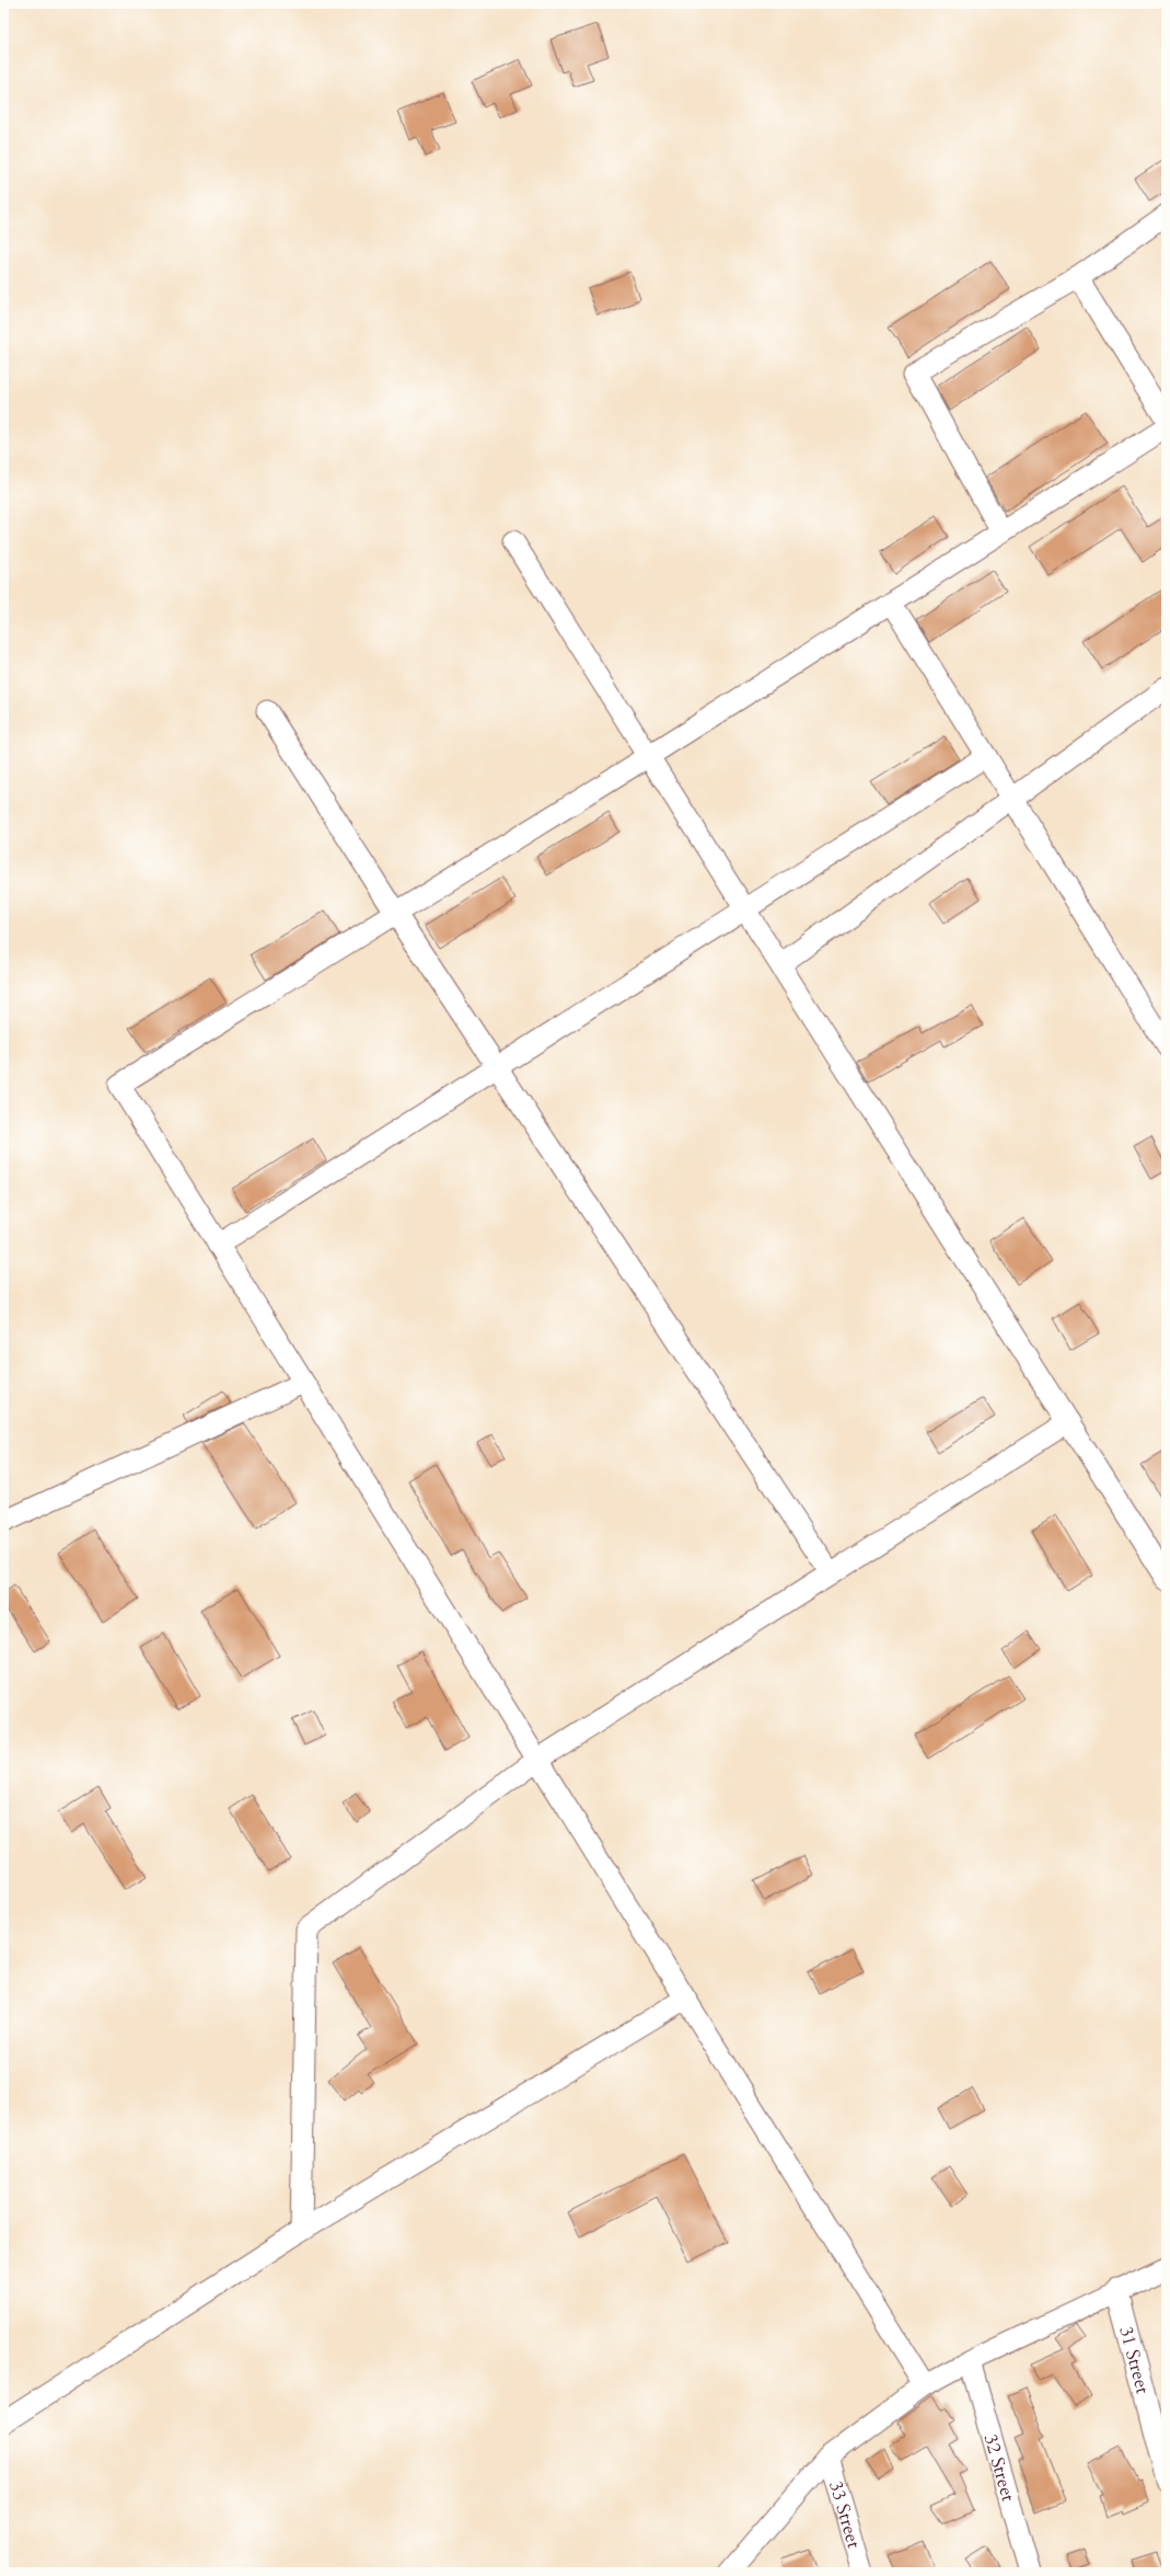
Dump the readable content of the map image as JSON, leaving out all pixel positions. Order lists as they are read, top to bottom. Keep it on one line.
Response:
{"streets":{"street":["31 Street","32 Street","33 Street"]}}
